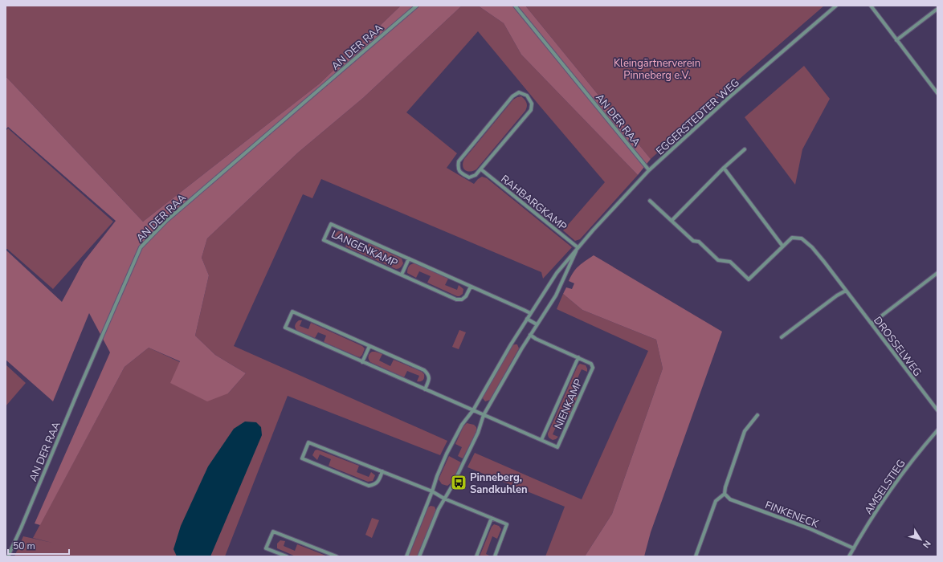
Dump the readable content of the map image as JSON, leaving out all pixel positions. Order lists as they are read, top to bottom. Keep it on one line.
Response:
{"streets":{"street":["AN DER RAA","EGGERSTEDTER WEG","RAHBARGKAMP","LANGENKAMP","DROSSELWEG","NIENKAMP","AMSELSTIEG","FINKENECK"]},"crossings":[["AN DER RAA","EGGERSTEDTER WEG"],["EGGERSTEDTER WEG","RAHBARGKAMP"],["EGGERSTEDTER WEG","LANGENKAMP"],["EGGERSTEDTER WEG","NIENKAMP"],["AMSELSTIEG","FINKENECK"]],"parks":["Kleingärtnerverein Pinneberg e.V."],"places":{"bus stop":["Pinneberg, Sandkuhlen"]},"scale_bar":"50 m","north":"bottom right"}
